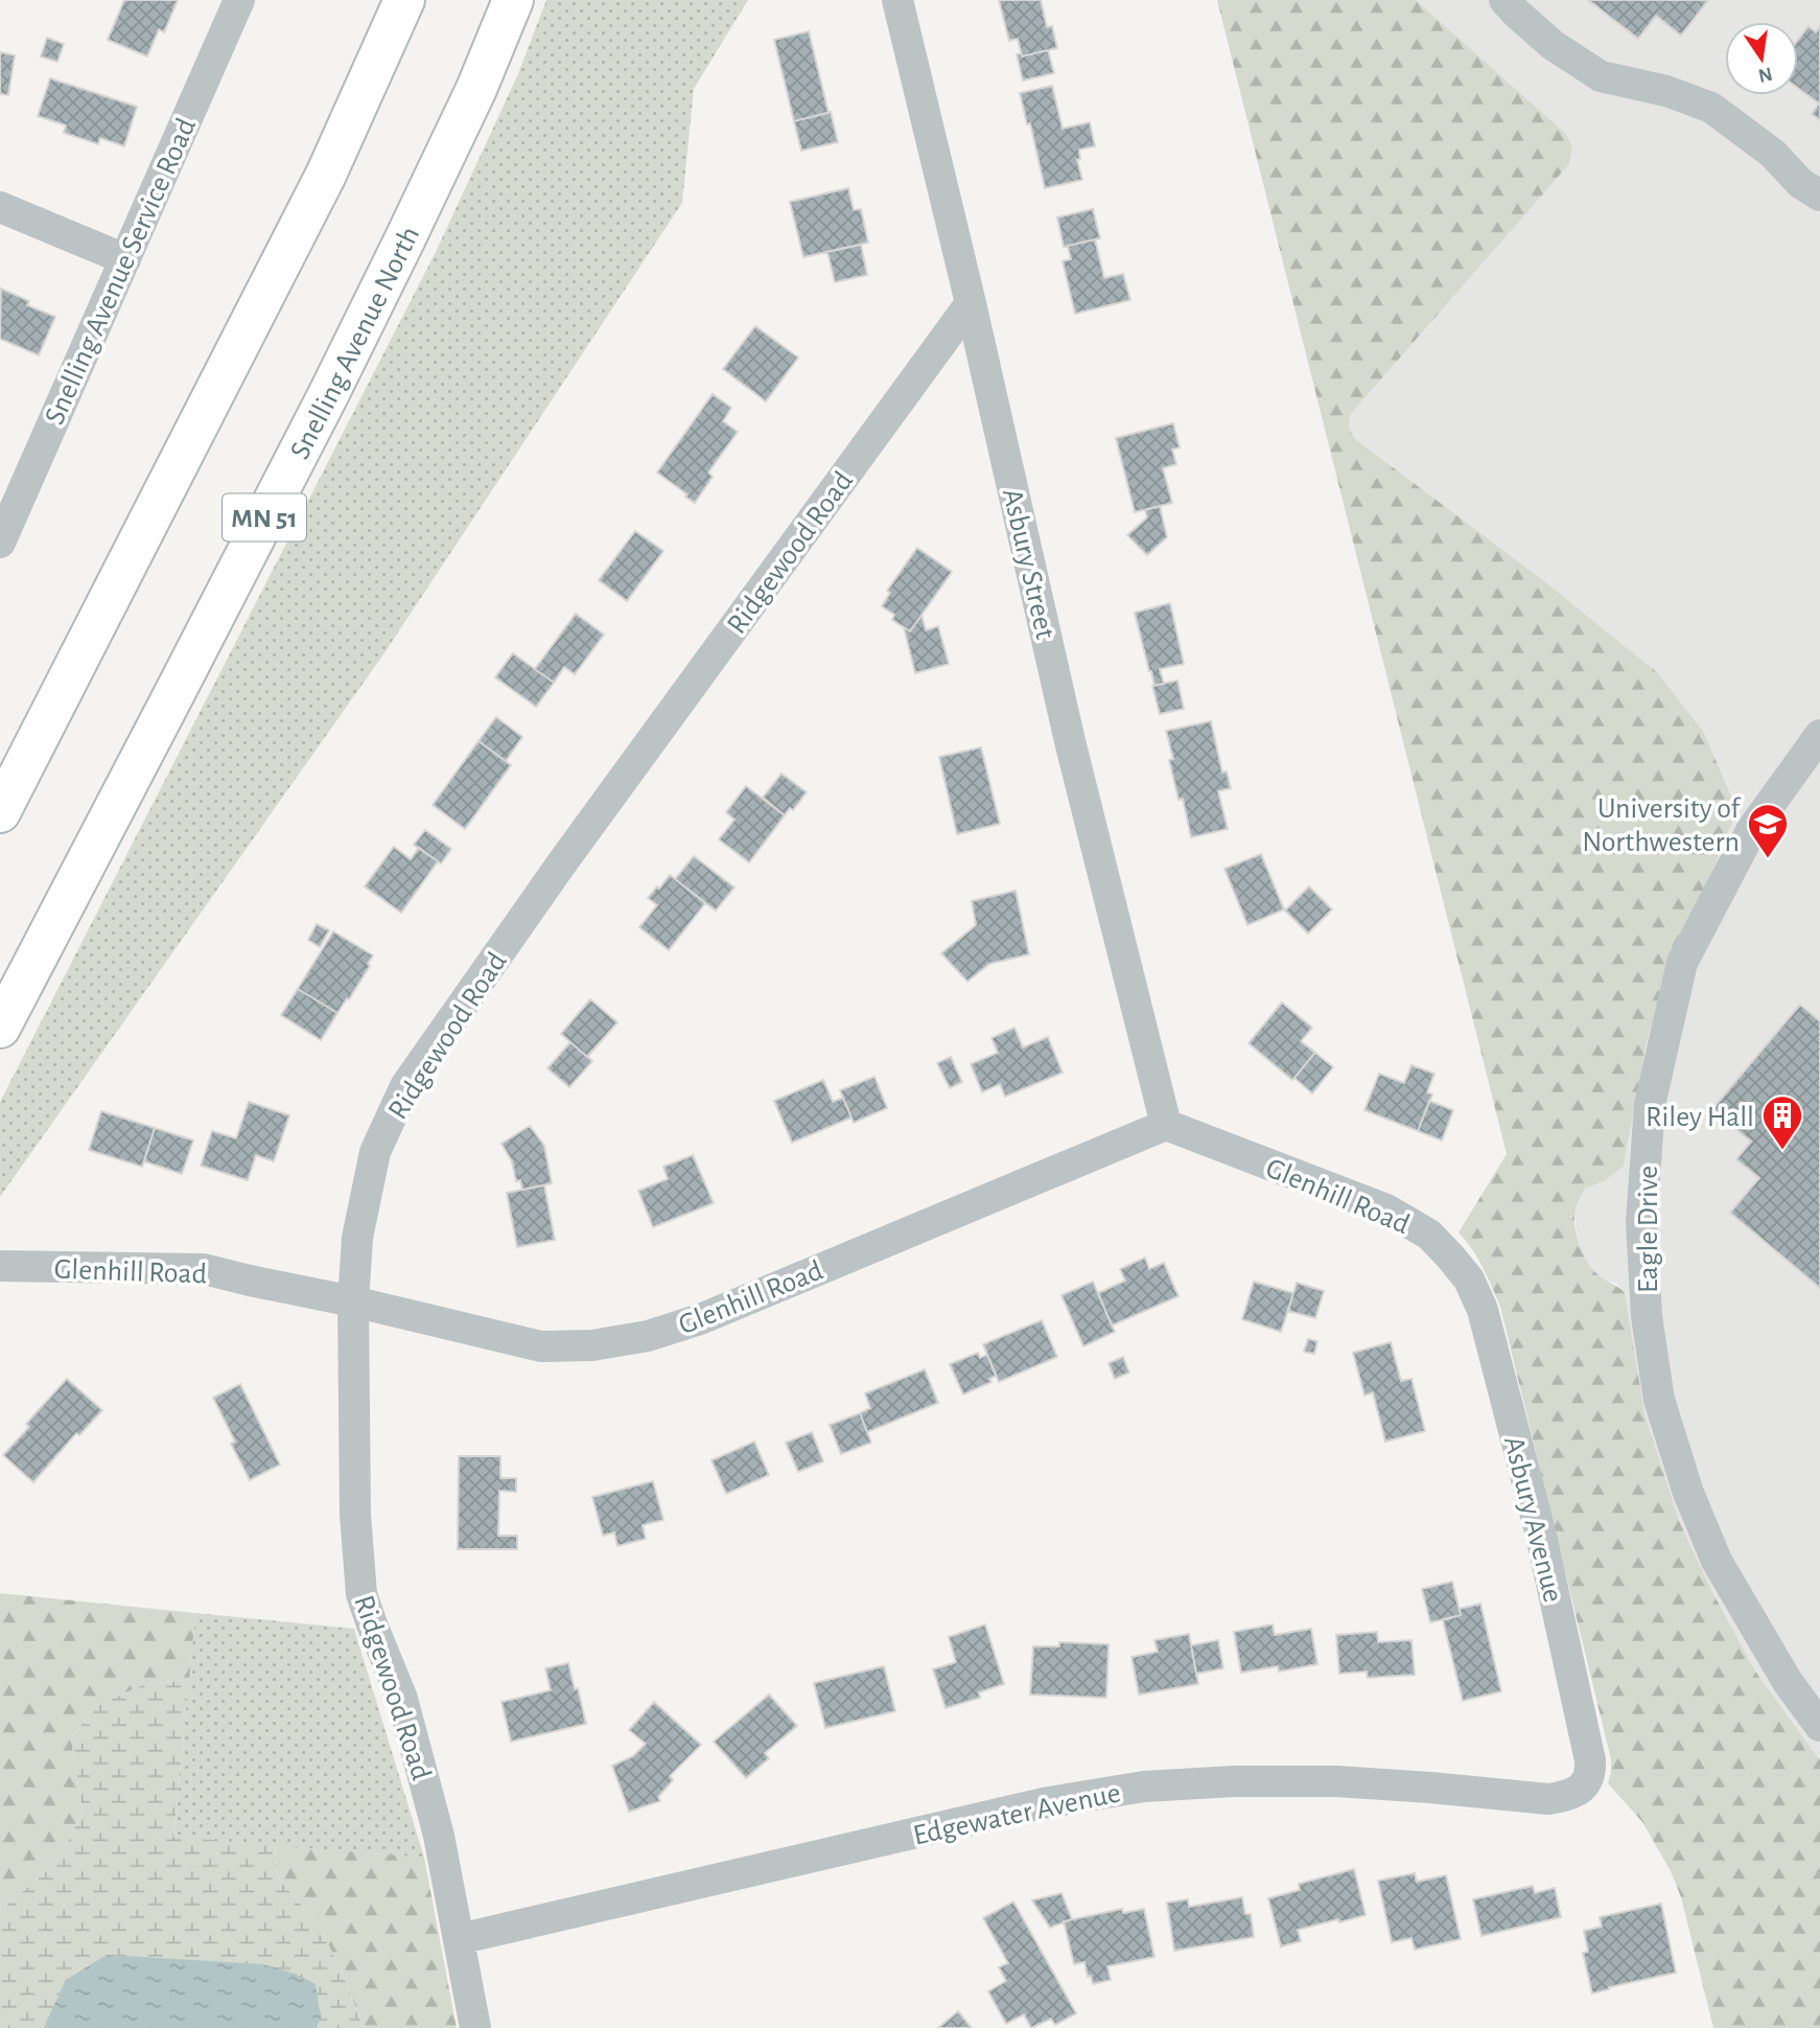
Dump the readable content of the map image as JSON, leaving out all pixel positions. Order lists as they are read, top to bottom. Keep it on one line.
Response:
{"streets":{"highway":["Snelling Avenue North","MN 51"],"street":["Snelling Avenue Service Road","Ridgewood Road","Asbury Street","Glenhill Road","Eagle Drive","Asbury Avenue","Edgewater Avenue"]},"crossings":[["Ridgewood Road","Asbury Street"],["Ridgewood Road","Glenhill Road"],["Ridgewood Road","Edgewater Avenue"],["Asbury Street","Glenhill Road"],["Glenhill Road","Asbury Avenue"],["Asbury Avenue","Edgewater Avenue"]],"places":{"school or university":["University of Northwestern"],"building":["Riley Hall"]},"north":"bottom"}
